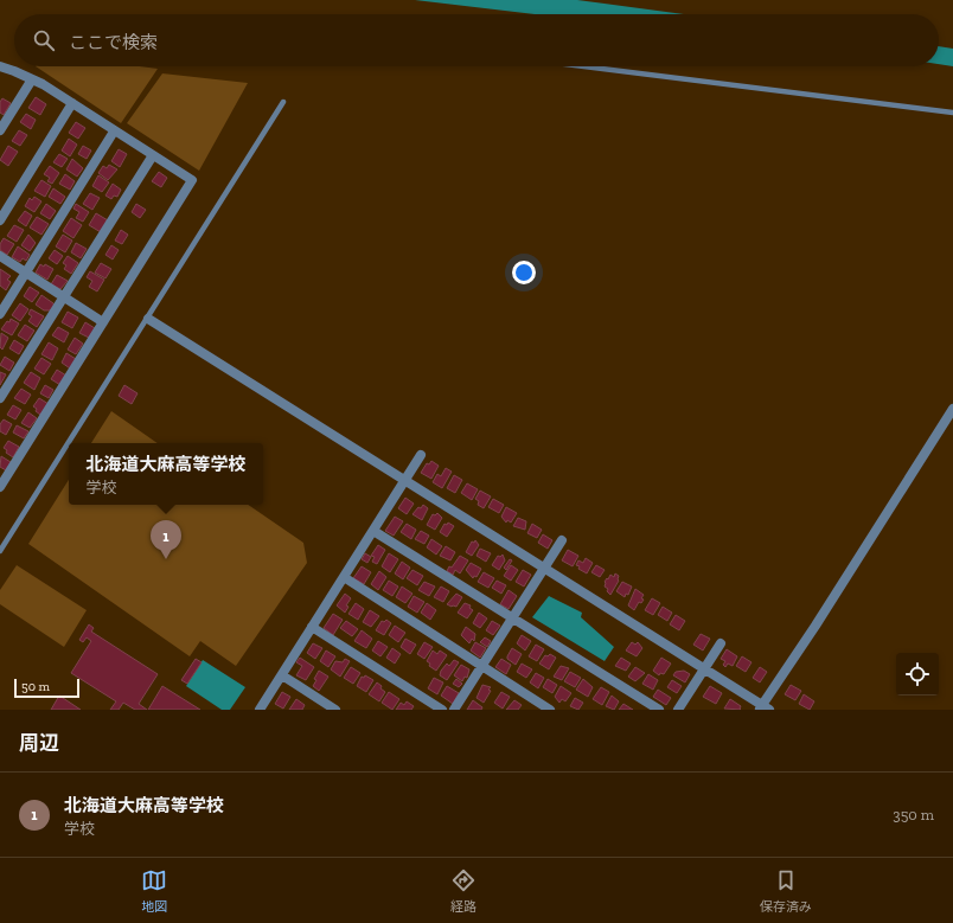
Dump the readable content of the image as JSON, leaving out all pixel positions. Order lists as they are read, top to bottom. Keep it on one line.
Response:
{"scale_bar":"50 m","page":{"search":"ここで検索","popup":["北海道大麻高等学校","学校"],"pins":"1","scale":"50 m","heading":"周辺","list":[{"mark":"1","name":"北海道大麻高等学校","note":"学校","value":"350 m"}],"nav":["地図","経路","保存済み"]}}
